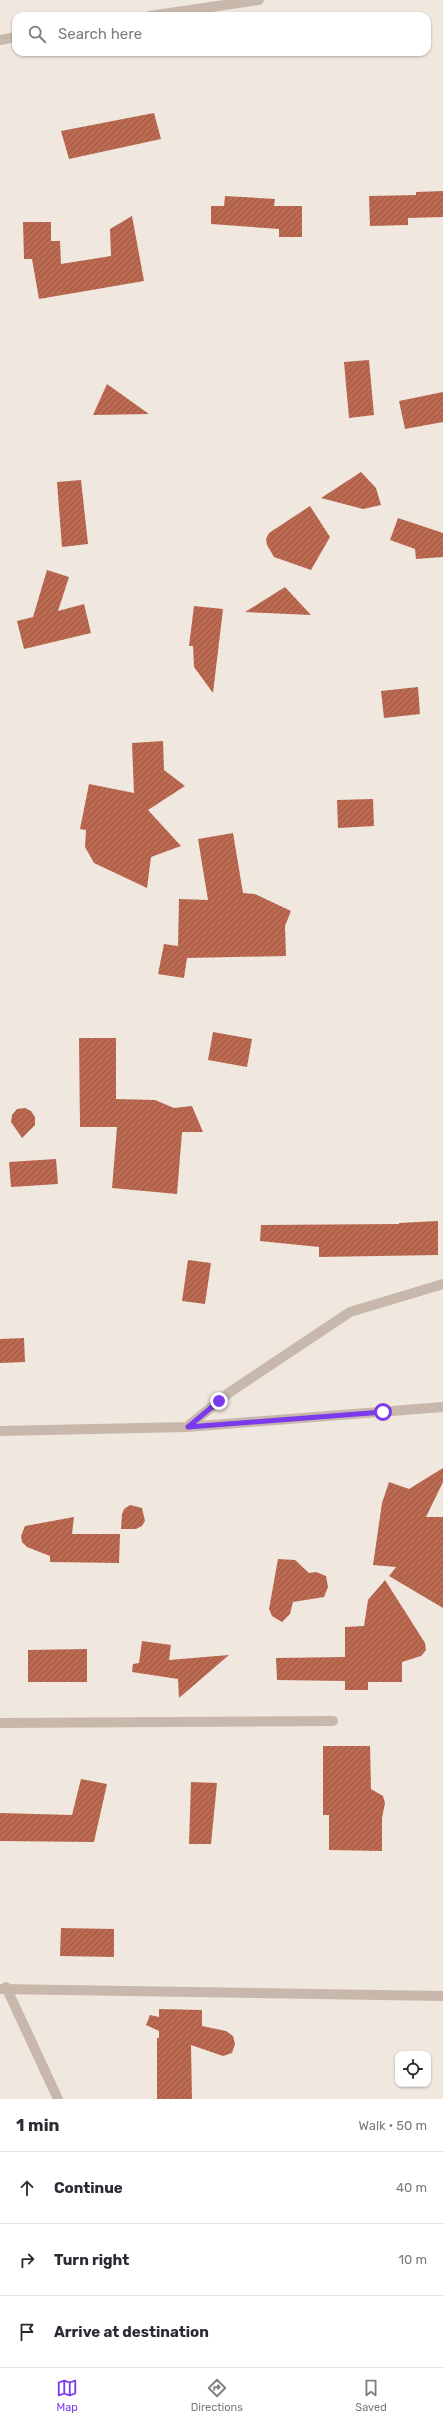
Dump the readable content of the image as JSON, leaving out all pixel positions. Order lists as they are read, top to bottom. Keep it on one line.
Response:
{"page":{"search":"Search here","heading":["1 min","Walk · 50 m"],"list":[["Continue","40 m"],["Turn right","10 m"],"Arrive at destination"],"nav":["Map","Directions","Saved"]}}
